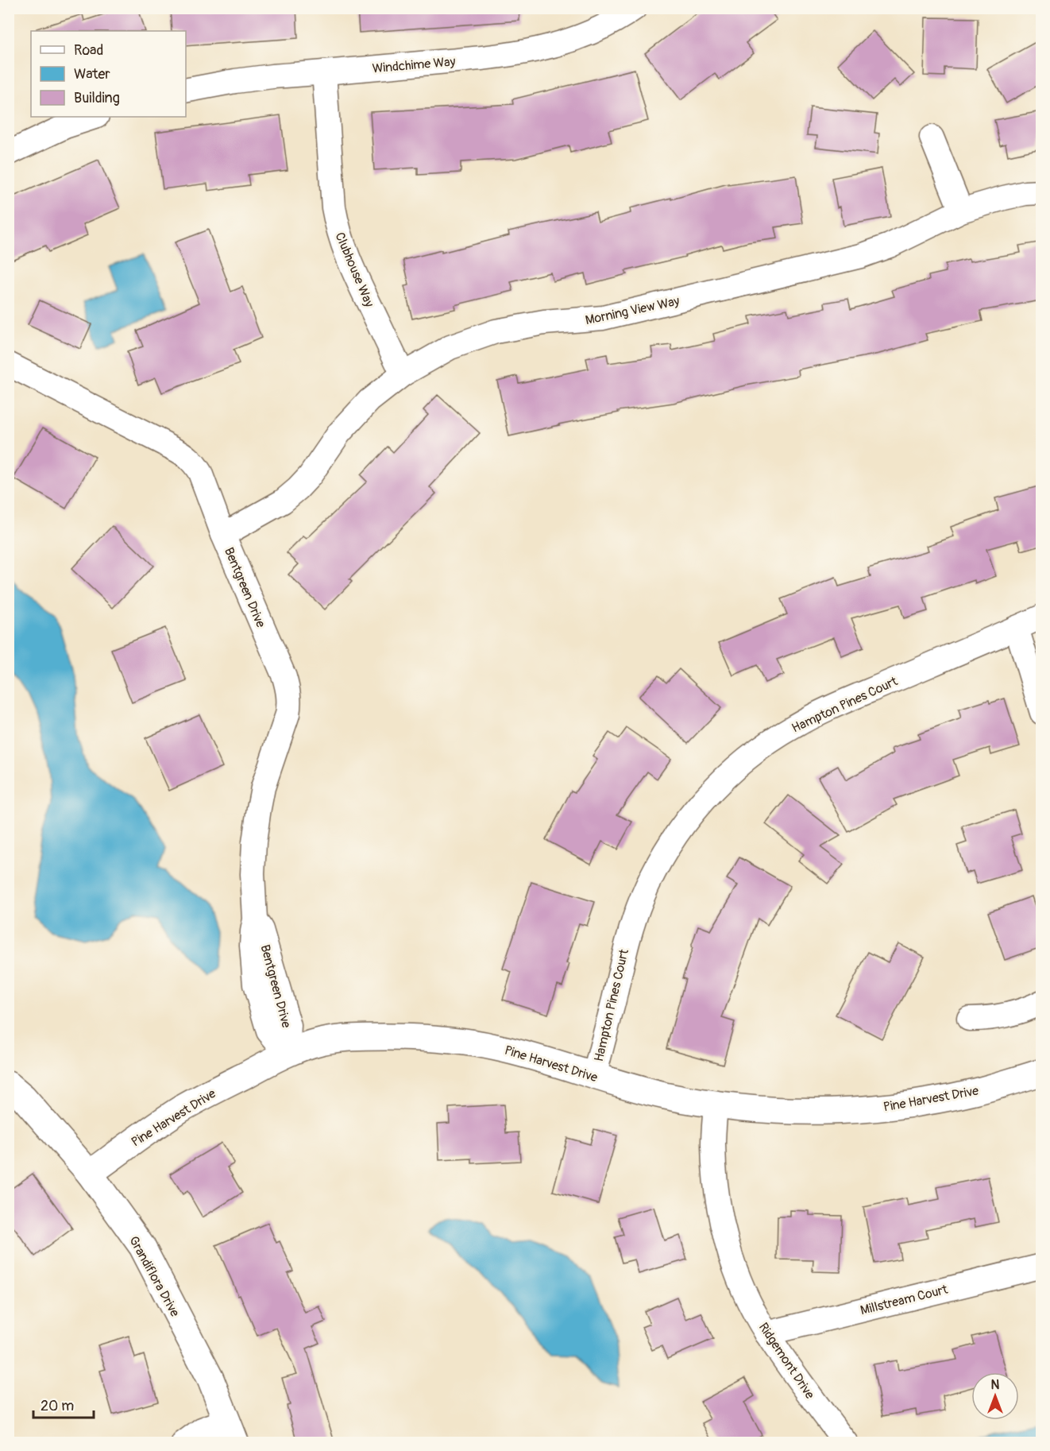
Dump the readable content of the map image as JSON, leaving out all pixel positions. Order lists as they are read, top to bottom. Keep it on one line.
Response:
{"streets":{"street":["Windchime Way","Clubhouse Way","Morning View Way","Bentgreen Drive","Hampton Pines Court","Pine Harvest Drive","Grandiflora Drive","Millstream Court","Ridgemont Drive"]},"crossings":[["Windchime Way","Clubhouse Way"],["Clubhouse Way","Morning View Way"],["Morning View Way","Bentgreen Drive"],["Bentgreen Drive","Pine Harvest Drive"],["Hampton Pines Court","Pine Harvest Drive"],["Pine Harvest Drive","Grandiflora Drive"],["Pine Harvest Drive","Ridgemont Drive"],["Millstream Court","Ridgemont Drive"]],"legend":["Road","Water","Building"],"scale_bar":"20 m","north":"top"}
